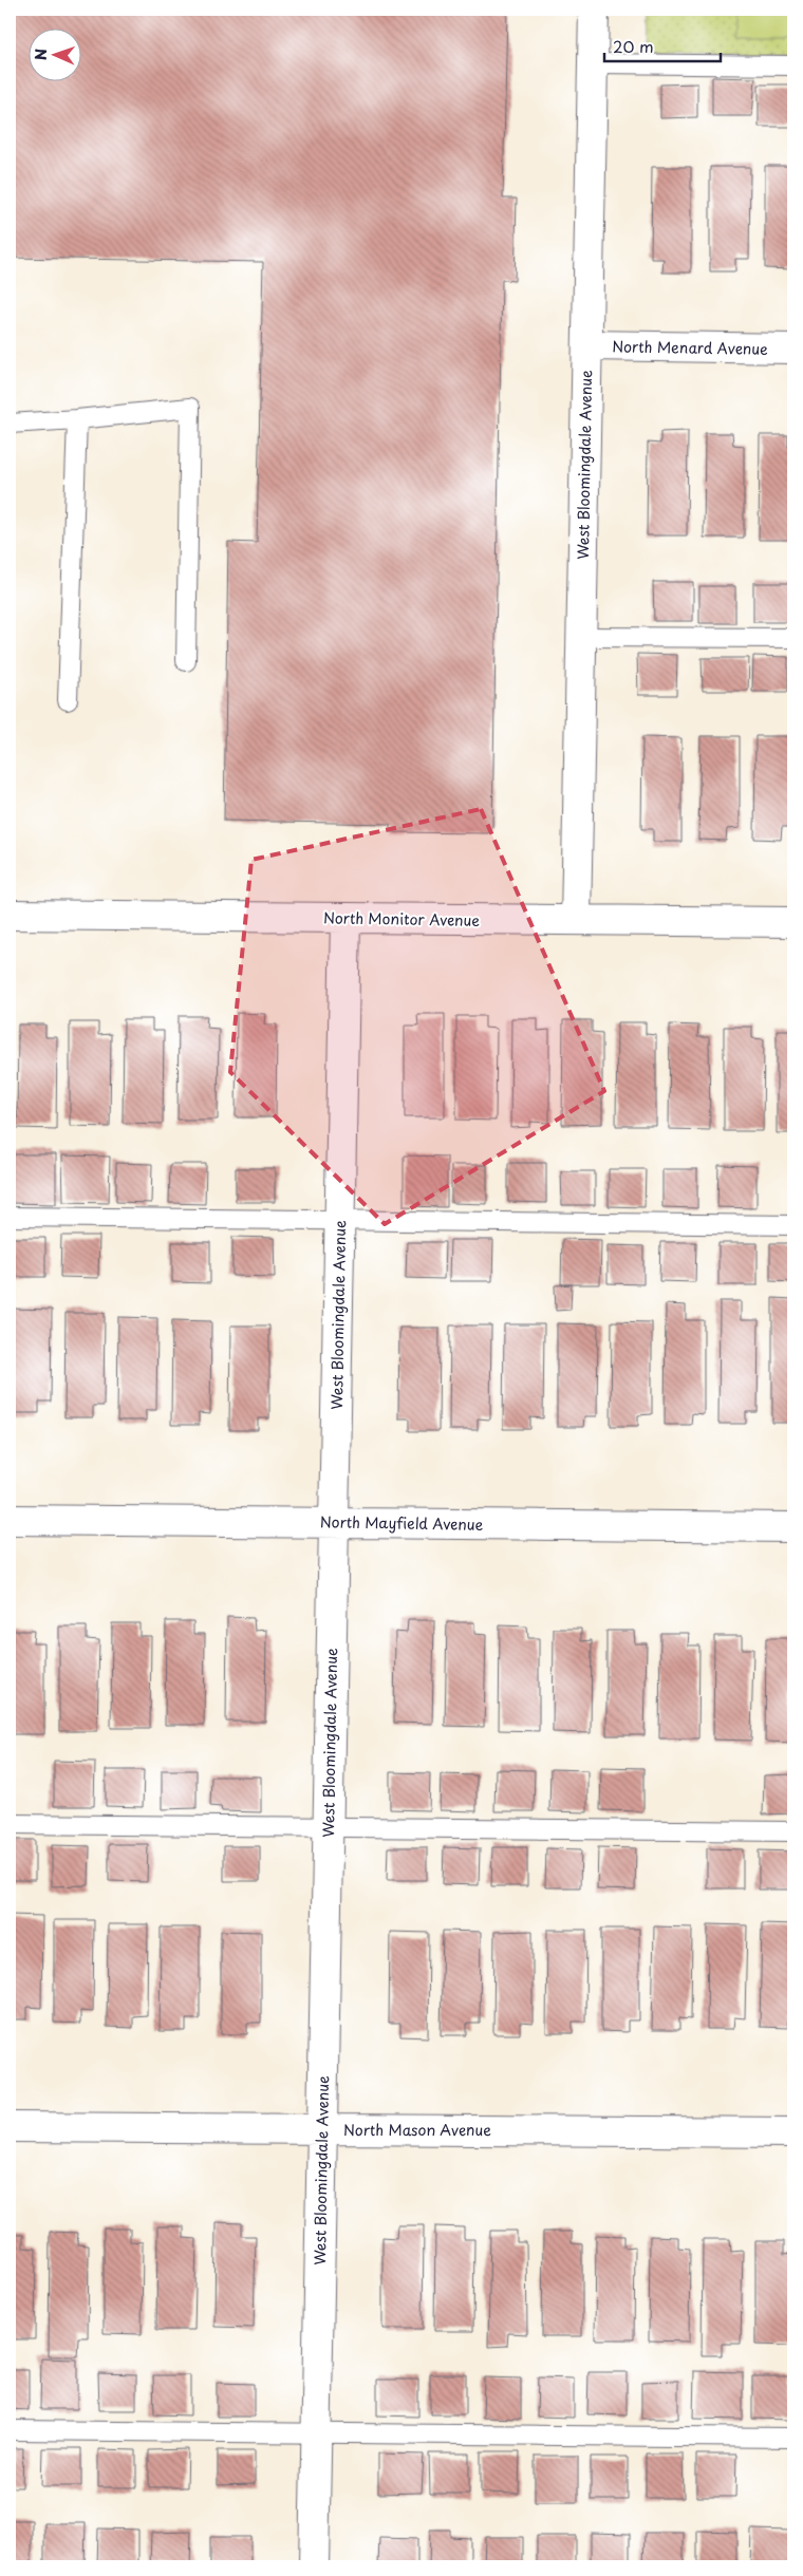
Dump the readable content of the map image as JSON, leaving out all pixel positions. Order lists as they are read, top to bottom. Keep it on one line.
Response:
{"streets":{"street":["North Menard Avenue","West Bloomingdale Avenue","North Monitor Avenue","North Mayfield Avenue","North Mason Avenue"]},"crossings":[["North Menard Avenue","West Bloomingdale Avenue"],["West Bloomingdale Avenue","North Monitor Avenue"],["West Bloomingdale Avenue","North Mayfield Avenue"],["West Bloomingdale Avenue","North Mason Avenue"]],"scale_bar":"20 m","north":"left"}
